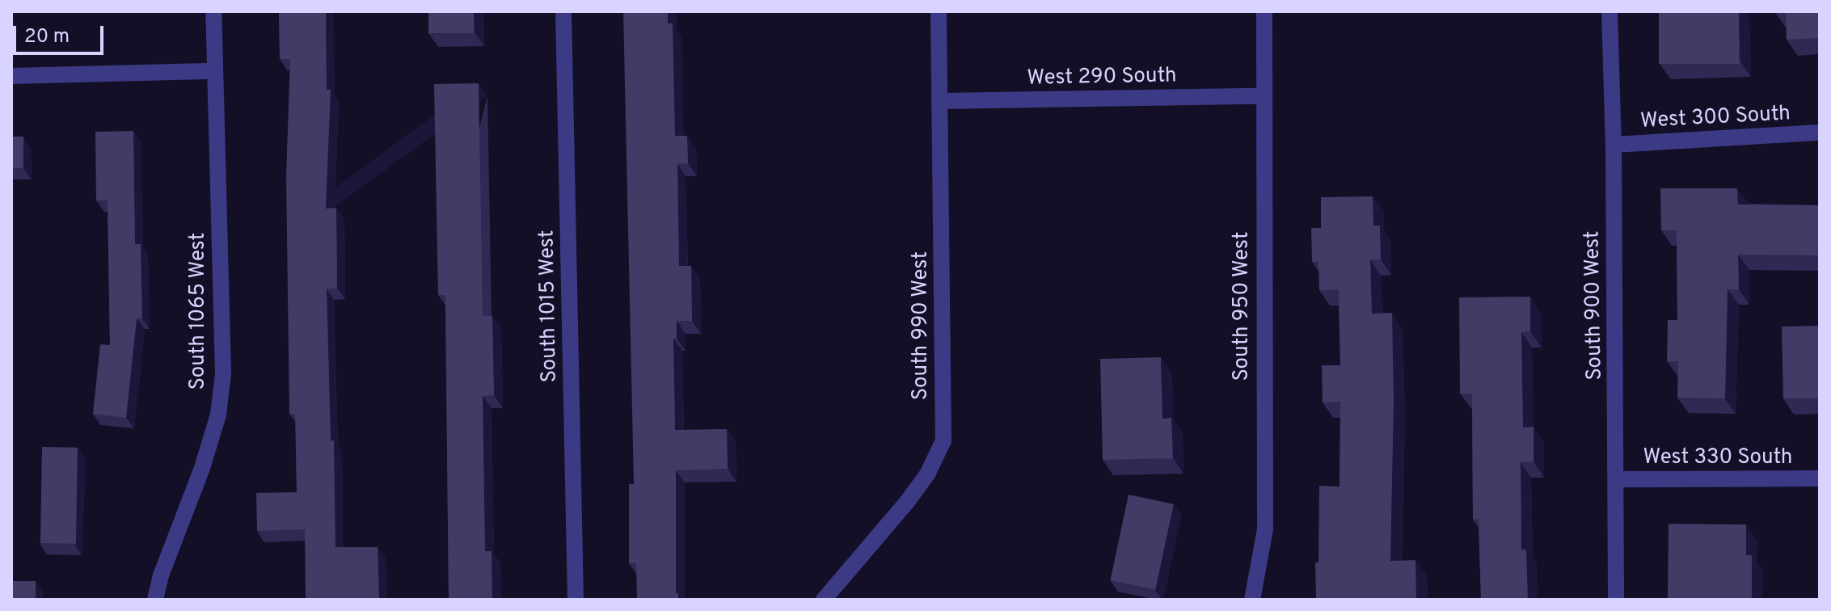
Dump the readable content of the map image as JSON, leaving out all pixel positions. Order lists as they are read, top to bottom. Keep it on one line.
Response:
{"streets":{"street":["West 290 South","West 300 South","South 900 West","South 1015 West","South 950 West","South 1065 West","South 990 West","West 330 South"]},"crossings":[["West 290 South","South 950 West"],["West 290 South","South 990 West"],["West 300 South","South 900 West"],["South 900 West","West 330 South"]],"scale_bar":"20 m"}
